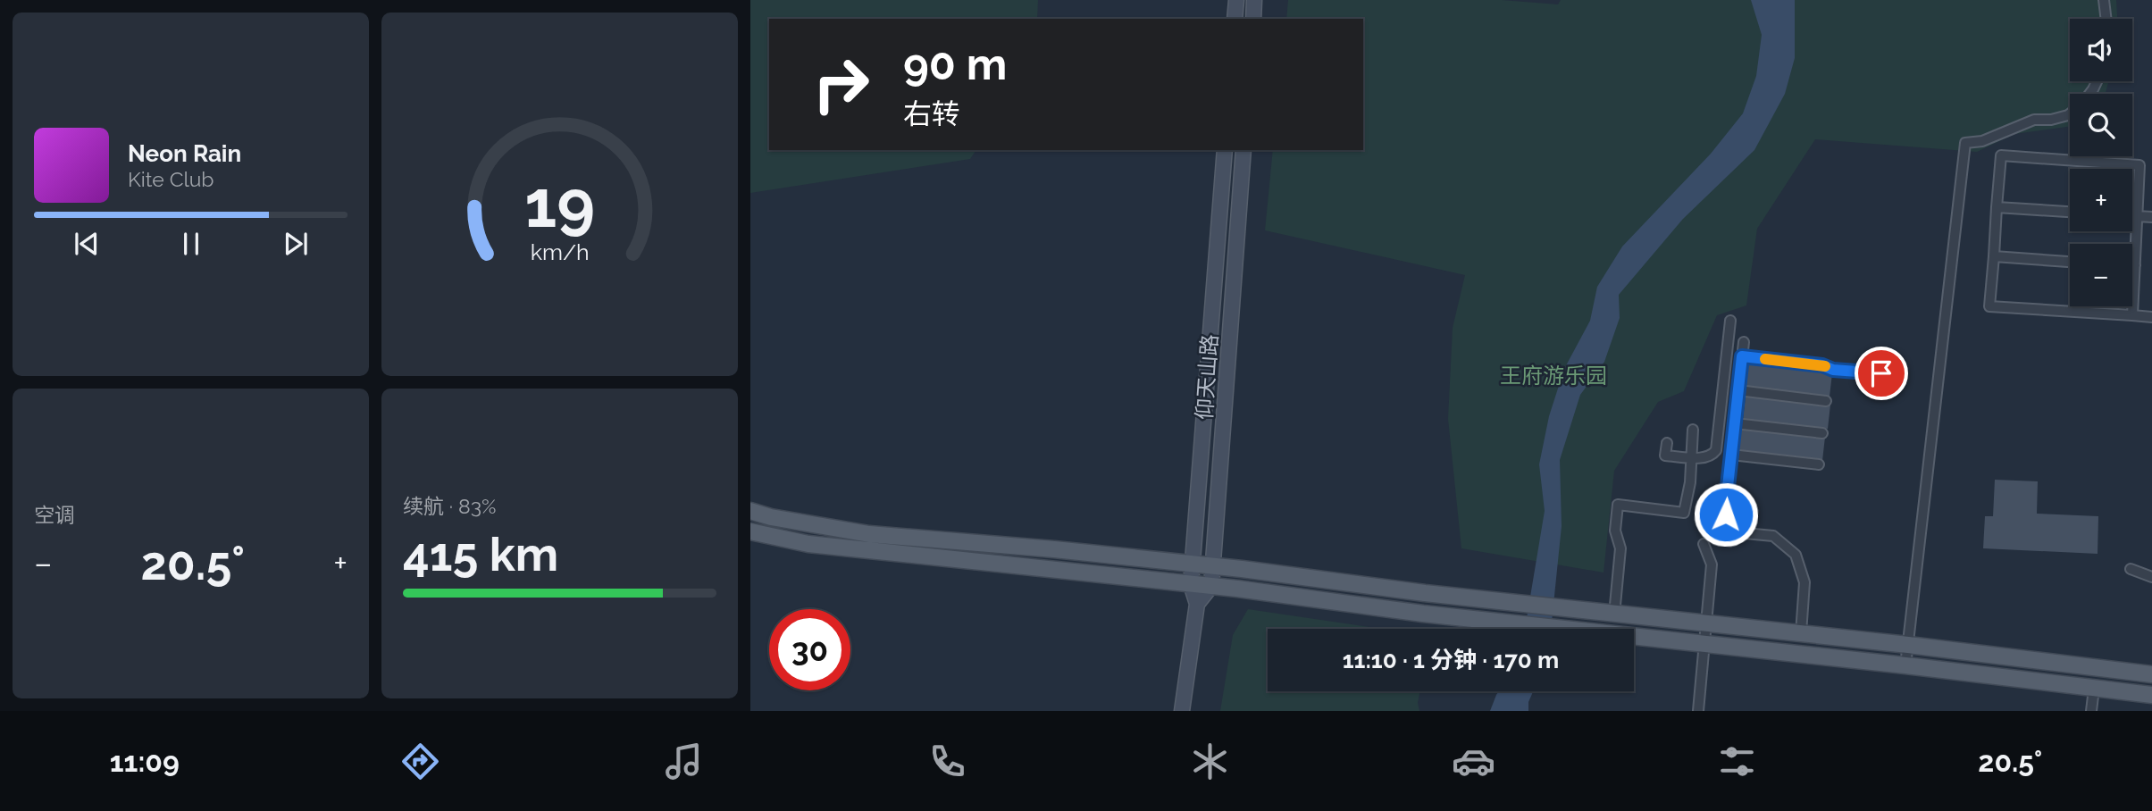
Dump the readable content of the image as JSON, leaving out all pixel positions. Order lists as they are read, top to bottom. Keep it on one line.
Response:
{"streets":{"main road":["仰天山路"]},"parks":["王府游乐园"],"page":{"map_buttons":["+","−"],"turn":["90 m","右转"],"song":["Neon Rain","Kite Club"],"tile":["空调",["续航 · 83%","415 km"]],"heat":["−","20.5°","+"],"limit":"30","trip":"11:10 · 1 分钟 · 170 m","tabs":["11:09","20.5°"],"gauge":["19","km/h"]}}
